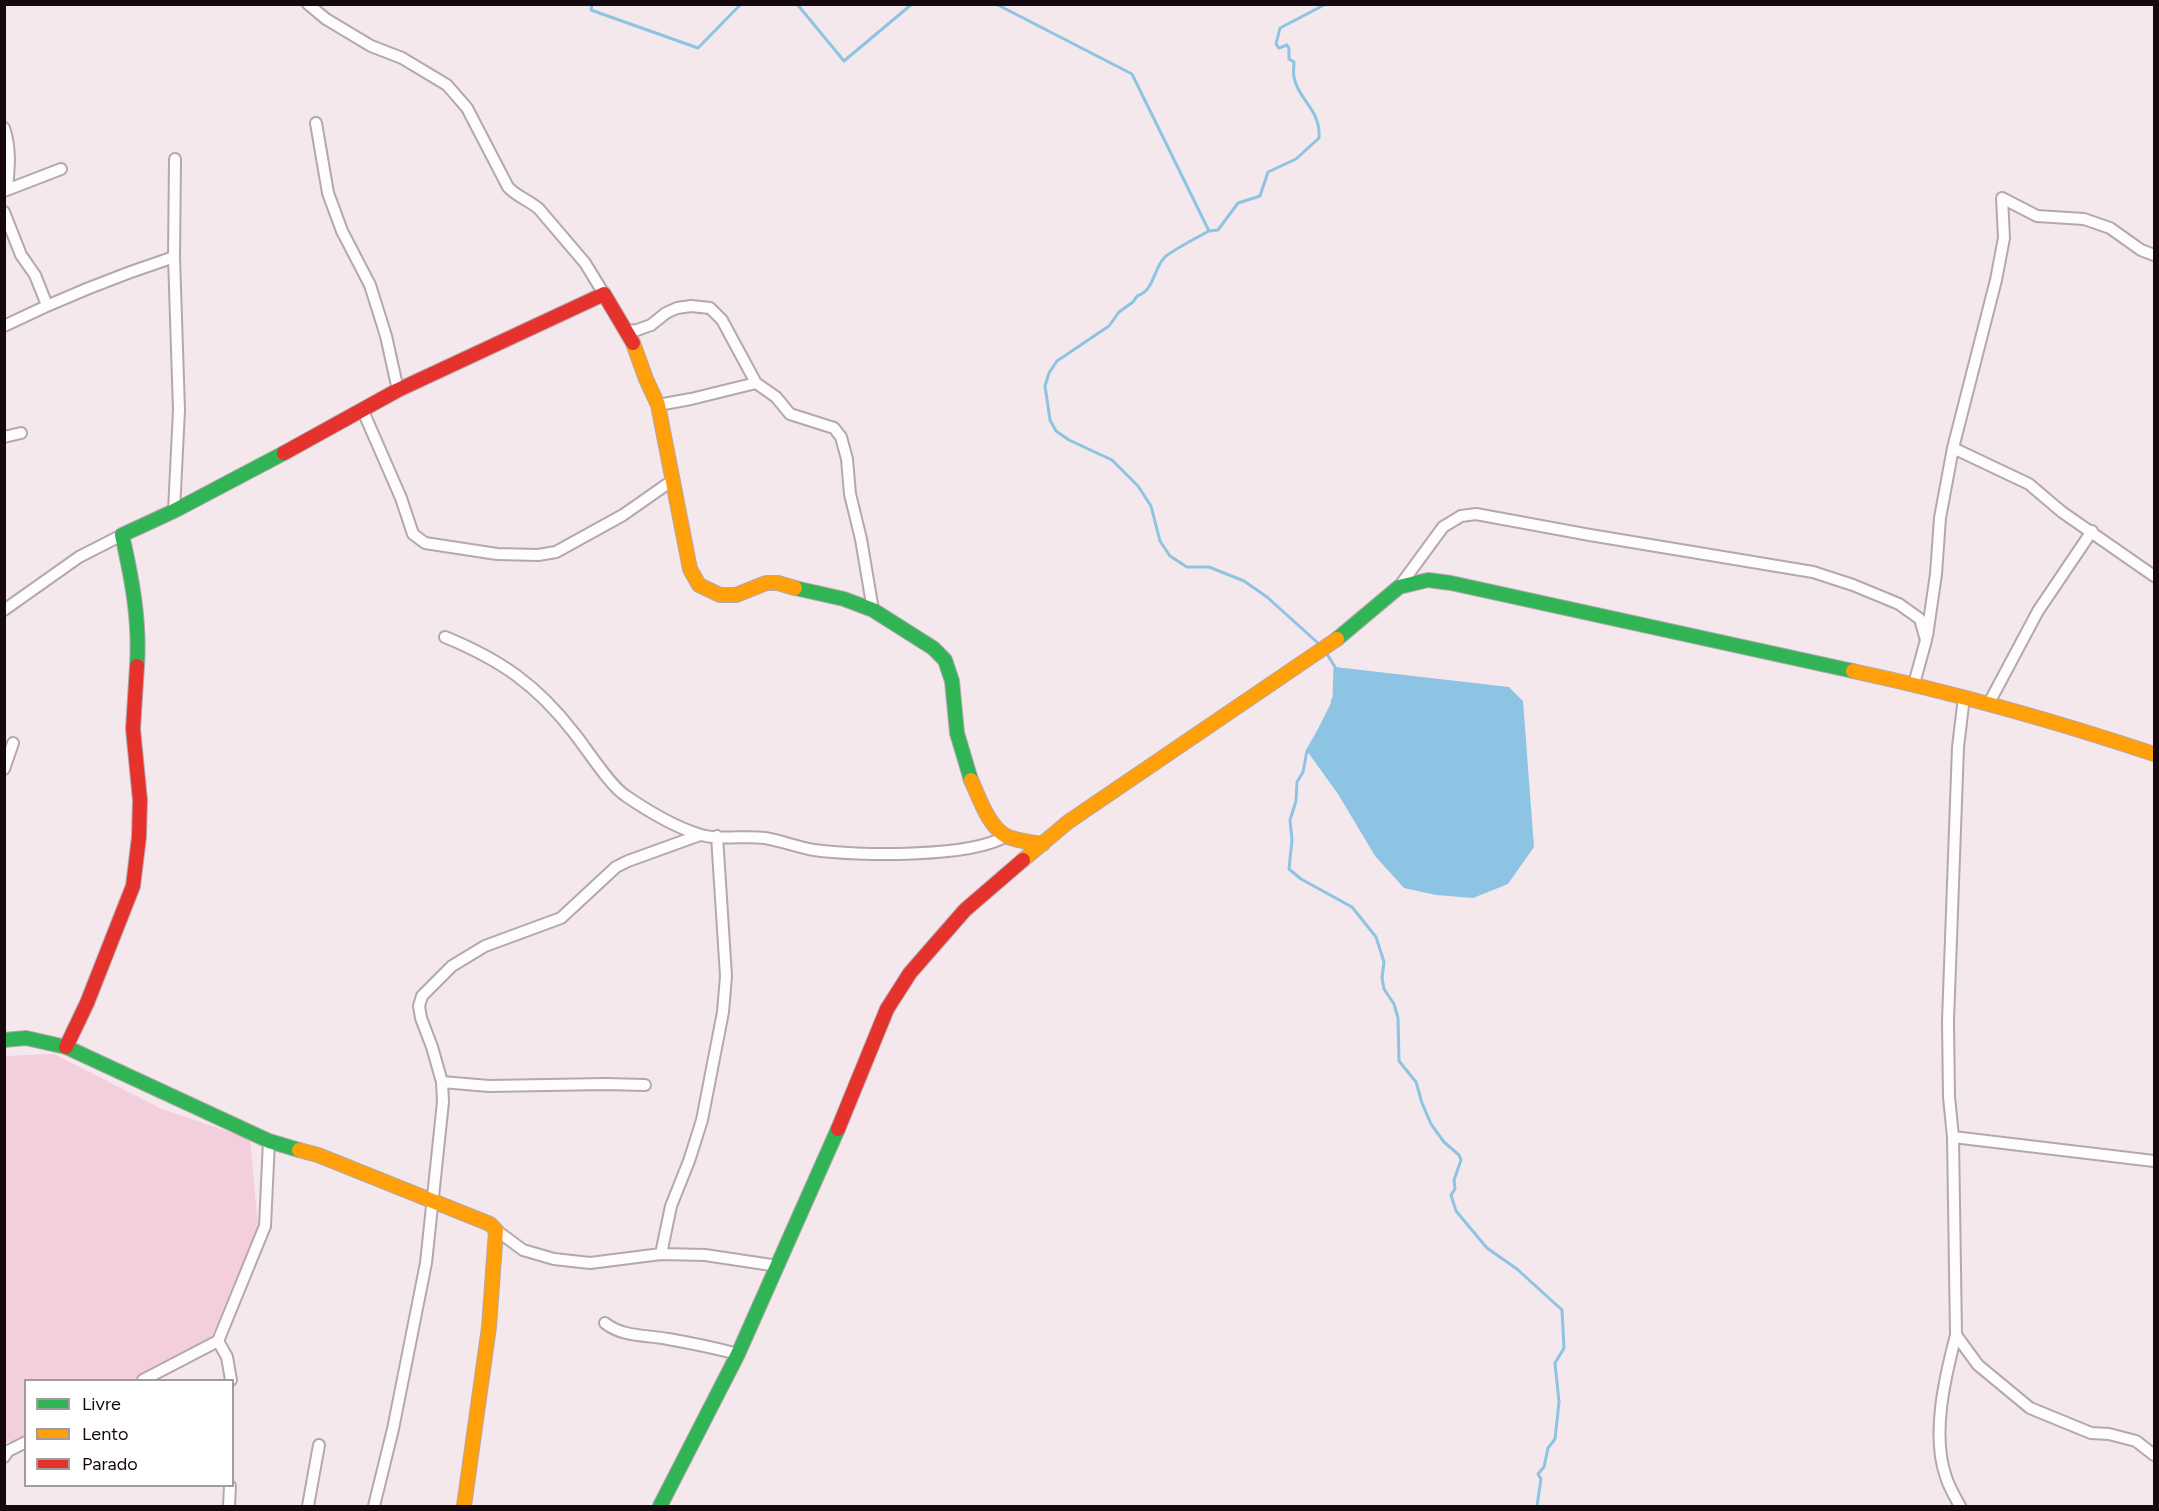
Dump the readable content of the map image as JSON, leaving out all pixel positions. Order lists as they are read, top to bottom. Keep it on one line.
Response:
{"legend":["Livre","Lento","Parado"]}
